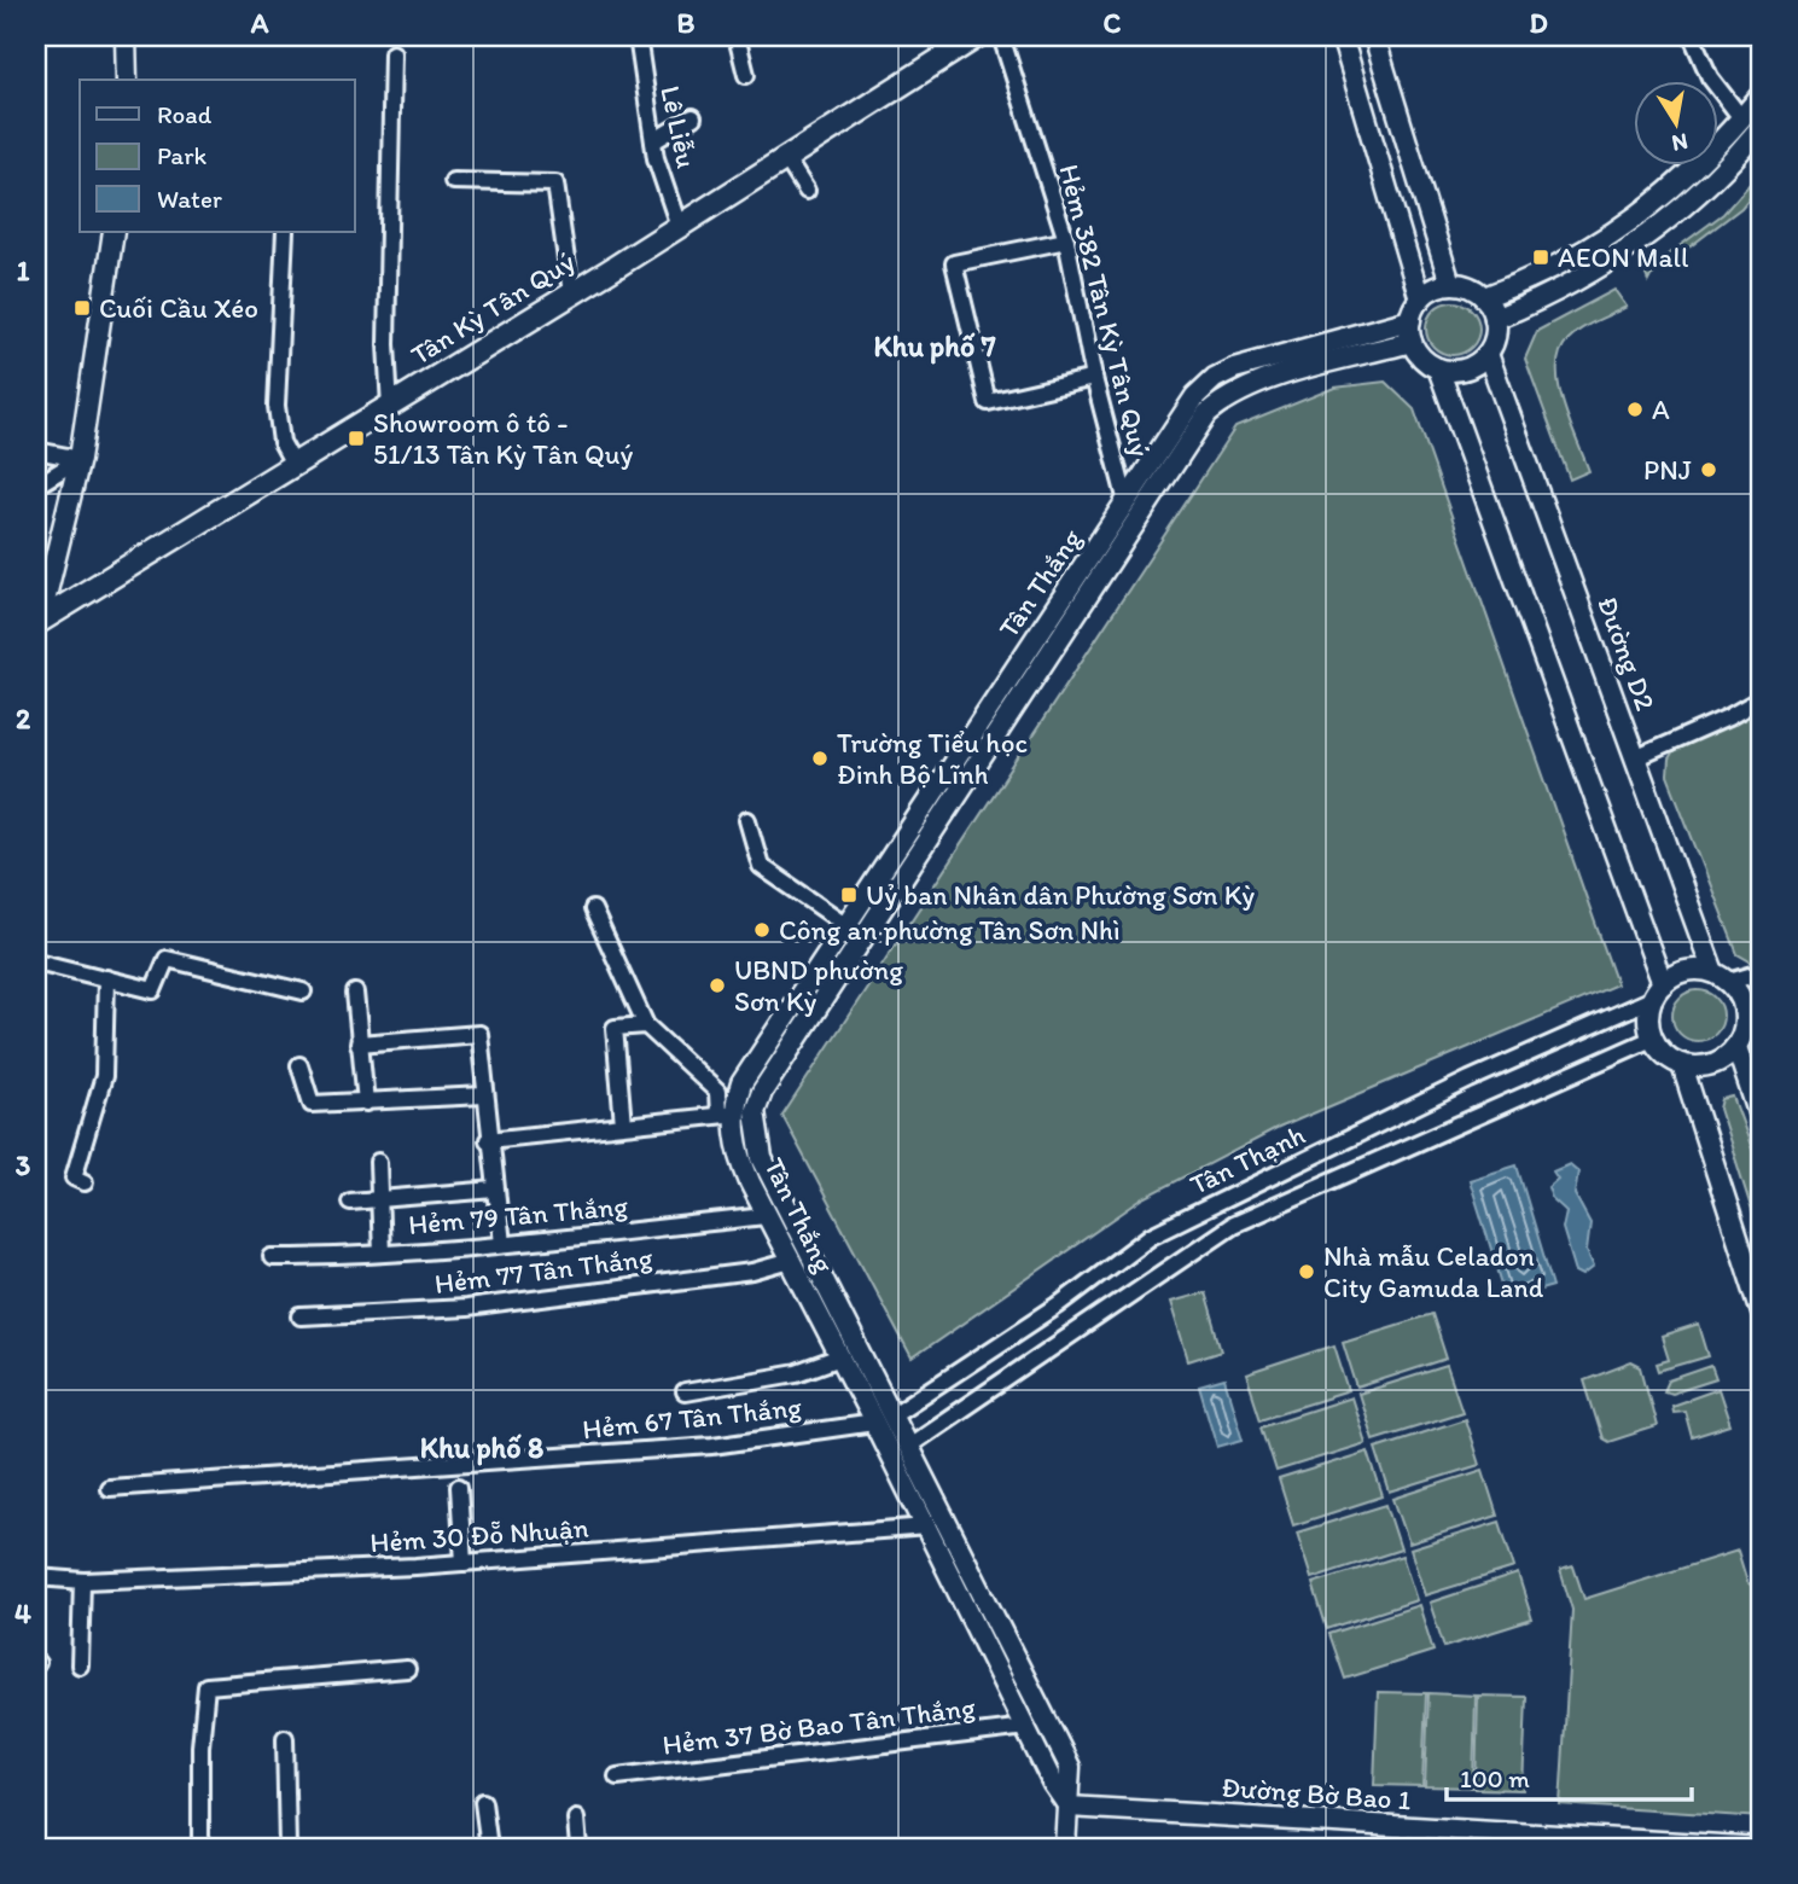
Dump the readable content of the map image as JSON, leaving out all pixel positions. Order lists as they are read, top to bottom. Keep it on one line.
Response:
{"streets":{"main road":["Tân Kỳ Tân Quý"],"street":["Lê Liễu","Hẻm 382 Tân Kỳ Tân Quý","Tân Thắng","Đường D2","Tân Thạnh","Hẻm 79 Tân Thắng","Hẻm 77 Tân Thắng","Hẻm 67 Tân Thắng","Hẻm 30 Đỗ Nhuận","Hẻm 37 Bờ Bao Tân Thắng","Đường Bờ Bao 1"]},"crossings":[["Lê Liễu","Tân Kỳ Tân Quý"],["Hẻm 382 Tân Kỳ Tân Quý","Tân Thắng"],["Tân Thắng","Đường D2"],["Tân Thắng","Tân Thạnh"],["Tân Thắng","Hẻm 79 Tân Thắng"],["Tân Thắng","Hẻm 77 Tân Thắng"],["Tân Thắng","Hẻm 67 Tân Thắng"],["Tân Thắng","Hẻm 30 Đỗ Nhuận"],["Tân Thắng","Hẻm 37 Bờ Bao Tân Thắng"],["Tân Thắng","Đường Bờ Bao 1"],["Đường D2","Tân Thạnh"]],"districts":["Khu phố 7","Khu phố 8"],"places":{"transit":["AEON Mall","Cuối Cầu Xéo","Showroom ô tô - 51/13 Tân Kỳ Tân Quý","Uỷ ban Nhân dân Phường Sơn Kỳ"],"other":["A","PNJ","Trường Tiểu học Đinh Bộ Lĩnh","Công an phường Tân Sơn Nhì","UBND phường Sơn Kỳ","Nhà mẫu Celadon City Gamuda Land"]},"legend":["Road","Park","Water"],"scale_bar":"100 m","north":"bottom","grid":{"columns":["A","B","C","D"],"rows":["1","2","3","4"]}}
